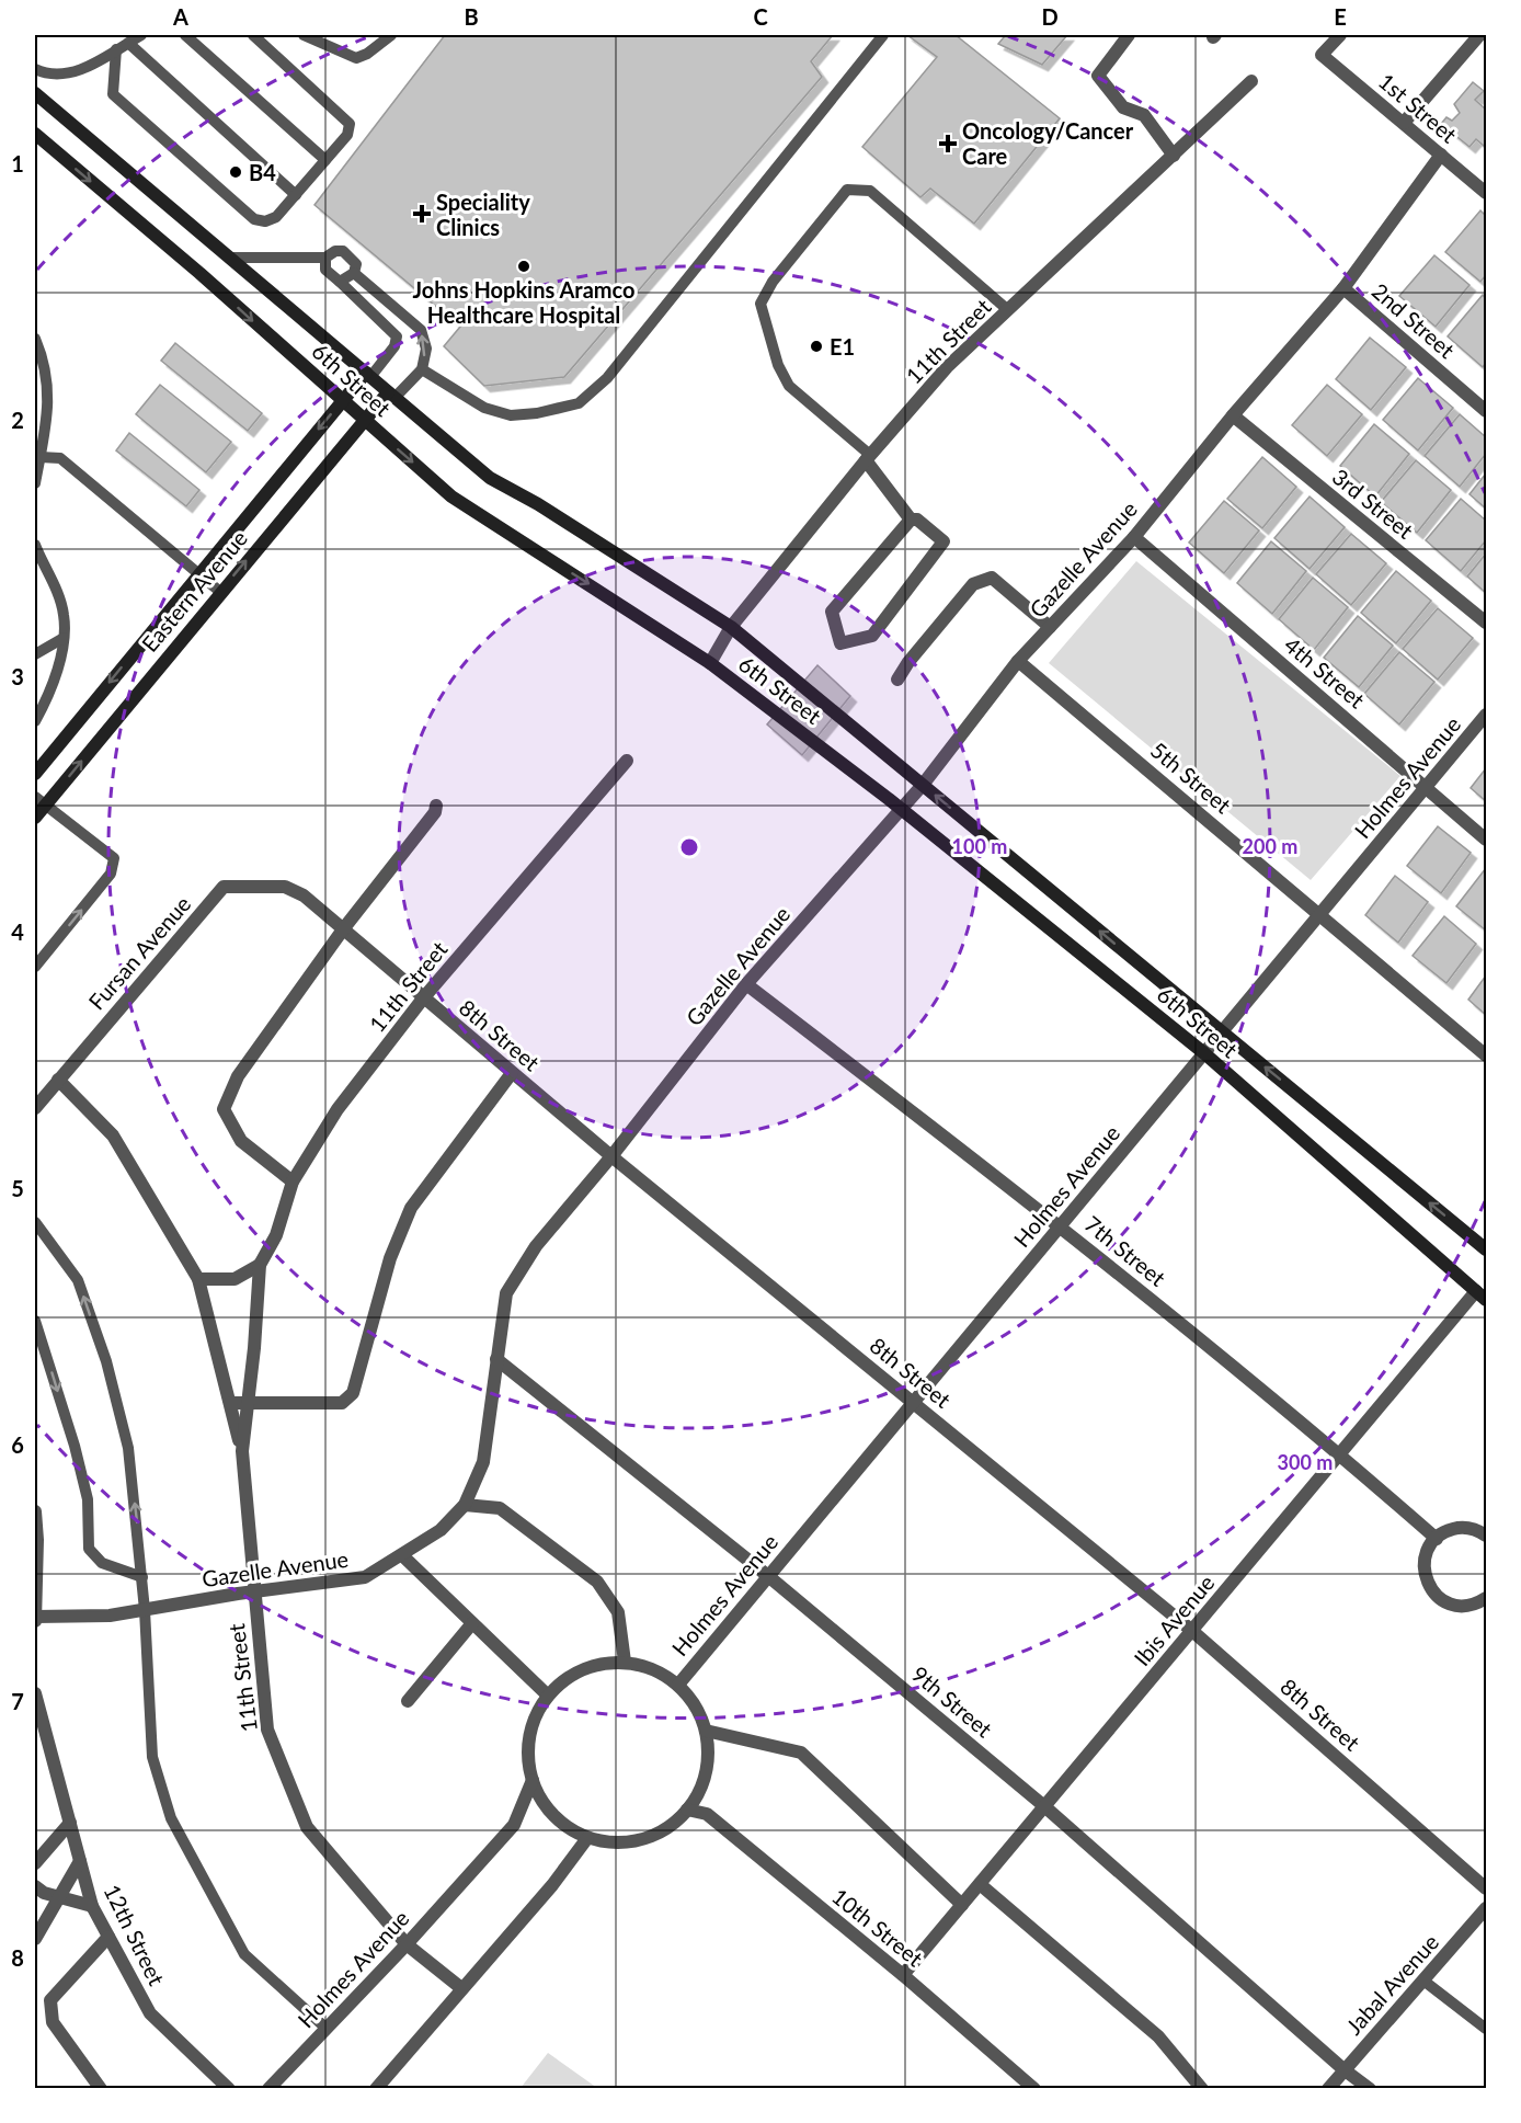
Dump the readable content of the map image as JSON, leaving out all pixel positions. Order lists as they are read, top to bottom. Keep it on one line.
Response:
{"streets":{"main road":["6th Street","Eastern Avenue"],"street":["1st Street","2nd Street","11th Street","3rd Street","Gazelle Avenue","4th Street","5th Street","Holmes Avenue","Fursan Avenue","8th Street","7th Street","Ibis Avenue","9th Street","10th Street","12th Street","Jabal Avenue"]},"crossings":[["1st Street","Gazelle Avenue"],["2nd Street","Gazelle Avenue"],["11th Street","6th Street"],["11th Street","Gazelle Avenue"],["11th Street","Holmes Avenue"],["11th Street","Fursan Avenue"],["11th Street","8th Street"],["6th Street","Gazelle Avenue"],["6th Street","Eastern Avenue"],["6th Street","Holmes Avenue"],["6th Street","Ibis Avenue"],["3rd Street","Gazelle Avenue"],["Gazelle Avenue","4th Street"],["Gazelle Avenue","5th Street"],["Gazelle Avenue","8th Street"],["Gazelle Avenue","7th Street"],["Gazelle Avenue","9th Street"],["4th Street","Holmes Avenue"],["5th Street","Holmes Avenue"],["Holmes Avenue","8th Street"],["Holmes Avenue","7th Street"],["Holmes Avenue","9th Street"],["Holmes Avenue","10th Street"],["Fursan Avenue","8th Street"],["8th Street","Ibis Avenue"],["7th Street","Ibis Avenue"],["Ibis Avenue","9th Street"],["Ibis Avenue","10th Street"],["9th Street","Jabal Avenue"]],"places":{"health":["Oncology/Cancer Care","Speciality Clinics"],"other":["B4","Johns Hopkins Aramco Healthcare Hospital","E1"]},"grid":{"columns":["A","B","C","D","E"],"rows":["1","2","3","4","5","6","7","8"]},"rings":["100 m","200 m","300 m"]}
